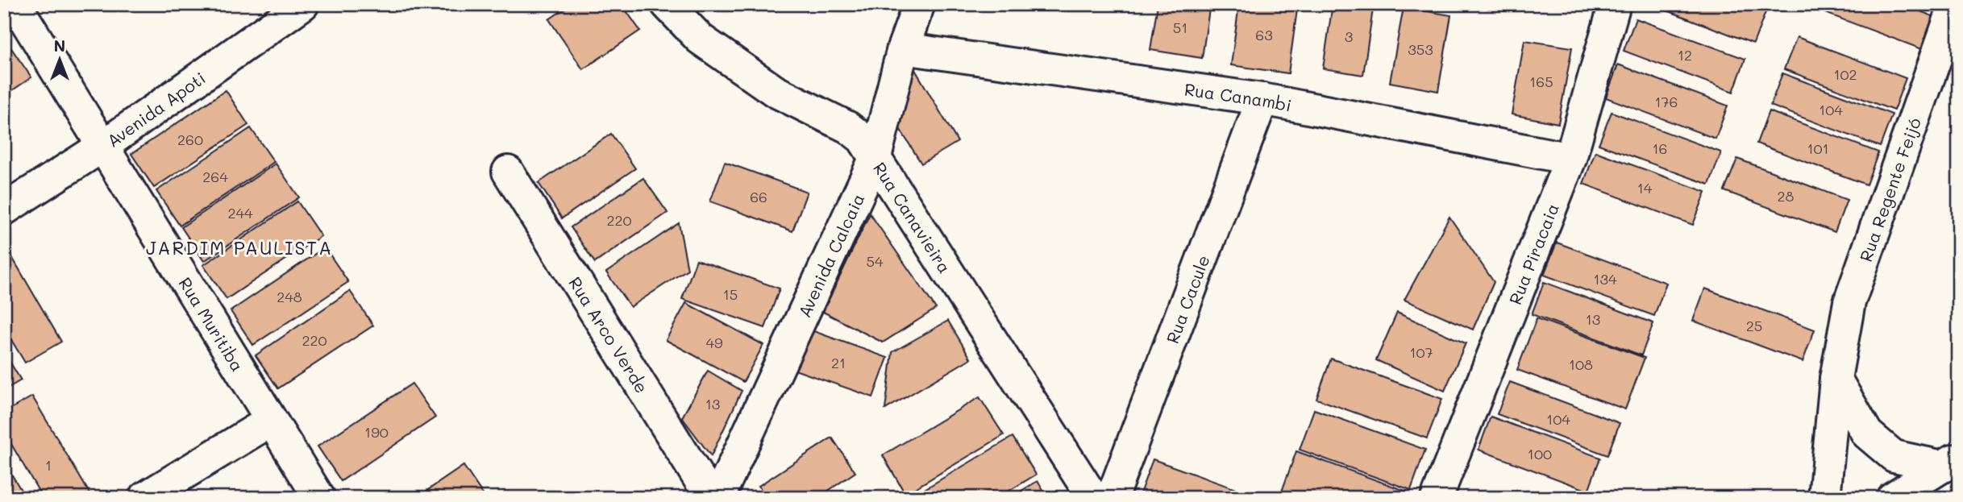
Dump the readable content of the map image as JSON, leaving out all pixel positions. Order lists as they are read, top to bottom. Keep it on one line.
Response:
{"streets":{"main road":["Rua Canambi","Avenida Apoti","Rua Regente Feijó","Rua Canavieira","Rua Piracaia","Avenida Calcaia","Rua Cacule","Rua Muritiba","Rua Arco Verde"]},"crossings":[["Rua Canambi","Rua Piracaia"],["Rua Canambi","Avenida Calcaia"],["Rua Canambi","Rua Cacule"],["Avenida Apoti","Rua Muritiba"],["Rua Canavieira","Avenida Calcaia"]],"districts":["JARDIM PAULISTA"],"house_numbers":["51","63","3","353","12","102","165","176","104","260","16","101","264","14","28","66","244","220","54","134","15","248","13","25","220","49","107","21","108","13","104","190","100","1"],"north":"top"}
